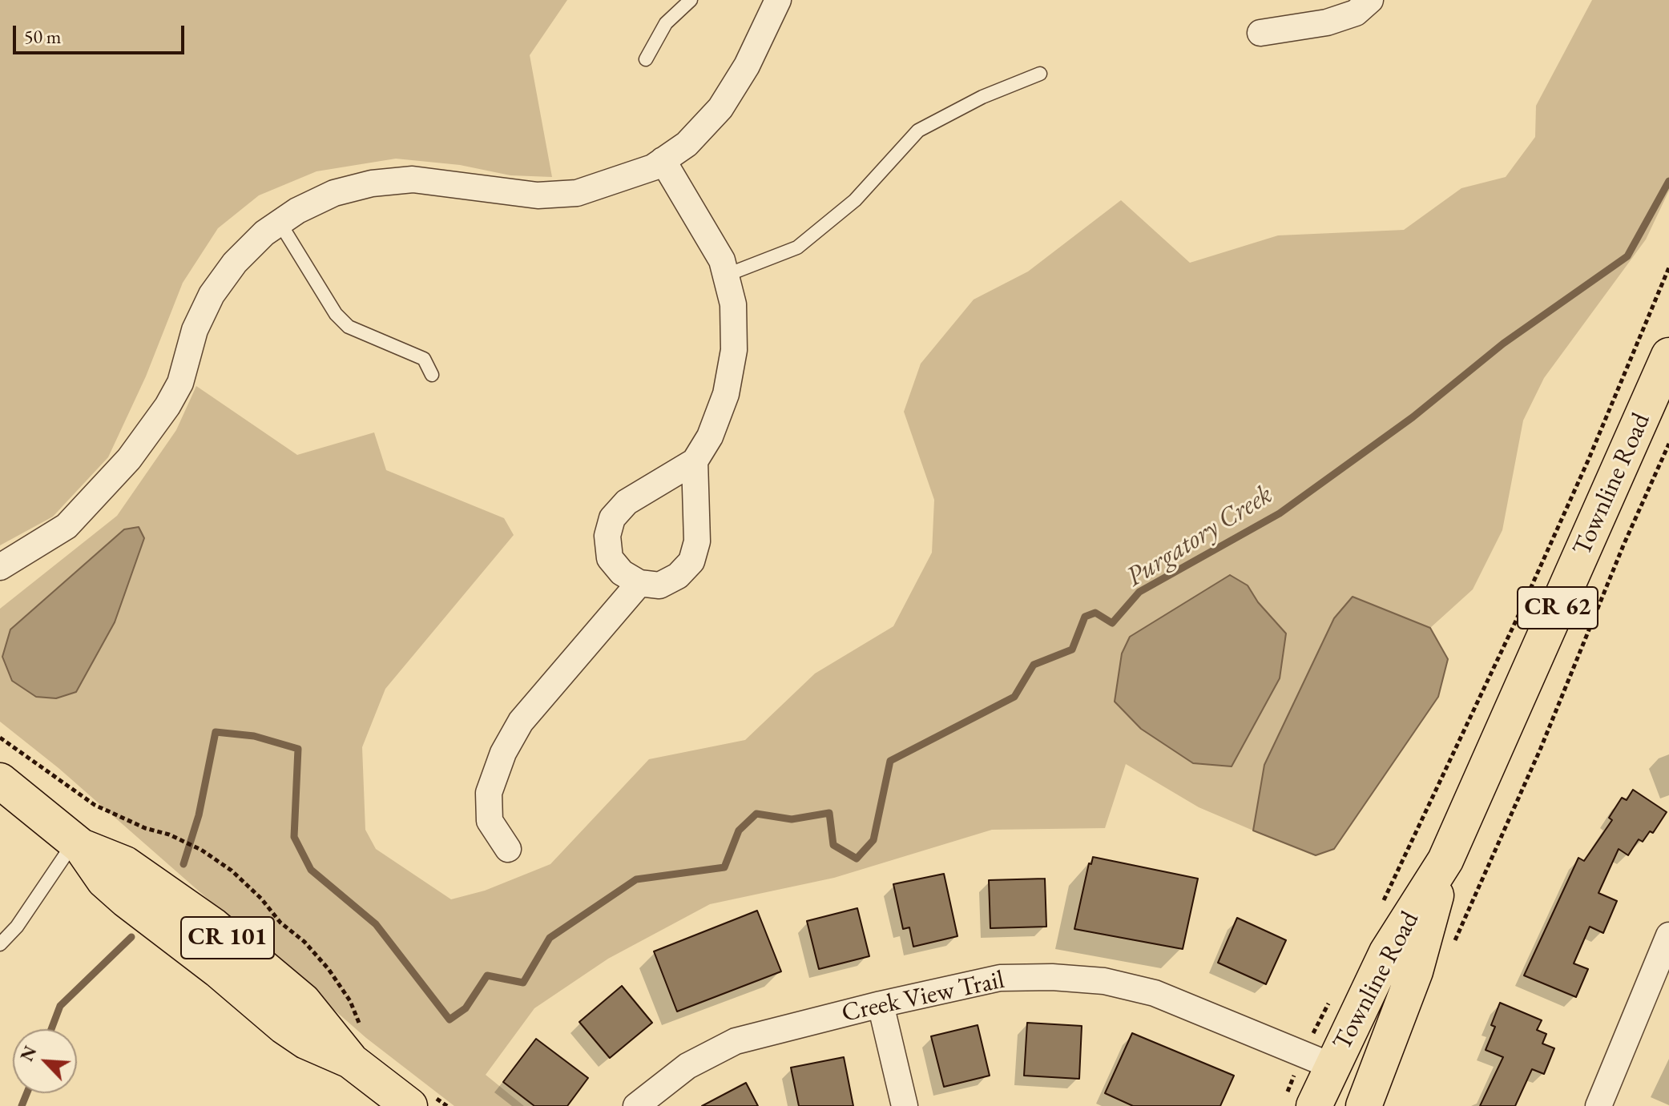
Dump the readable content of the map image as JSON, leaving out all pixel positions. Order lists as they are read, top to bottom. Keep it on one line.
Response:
{"streets":{"main road":["Townline Road","CR 62","CR 101"],"street":["Creek View Trail"]},"crossings":[["Townline Road","Creek View Trail"]],"water":["Purgatory Creek"],"scale_bar":"50 m","north":"top left"}
